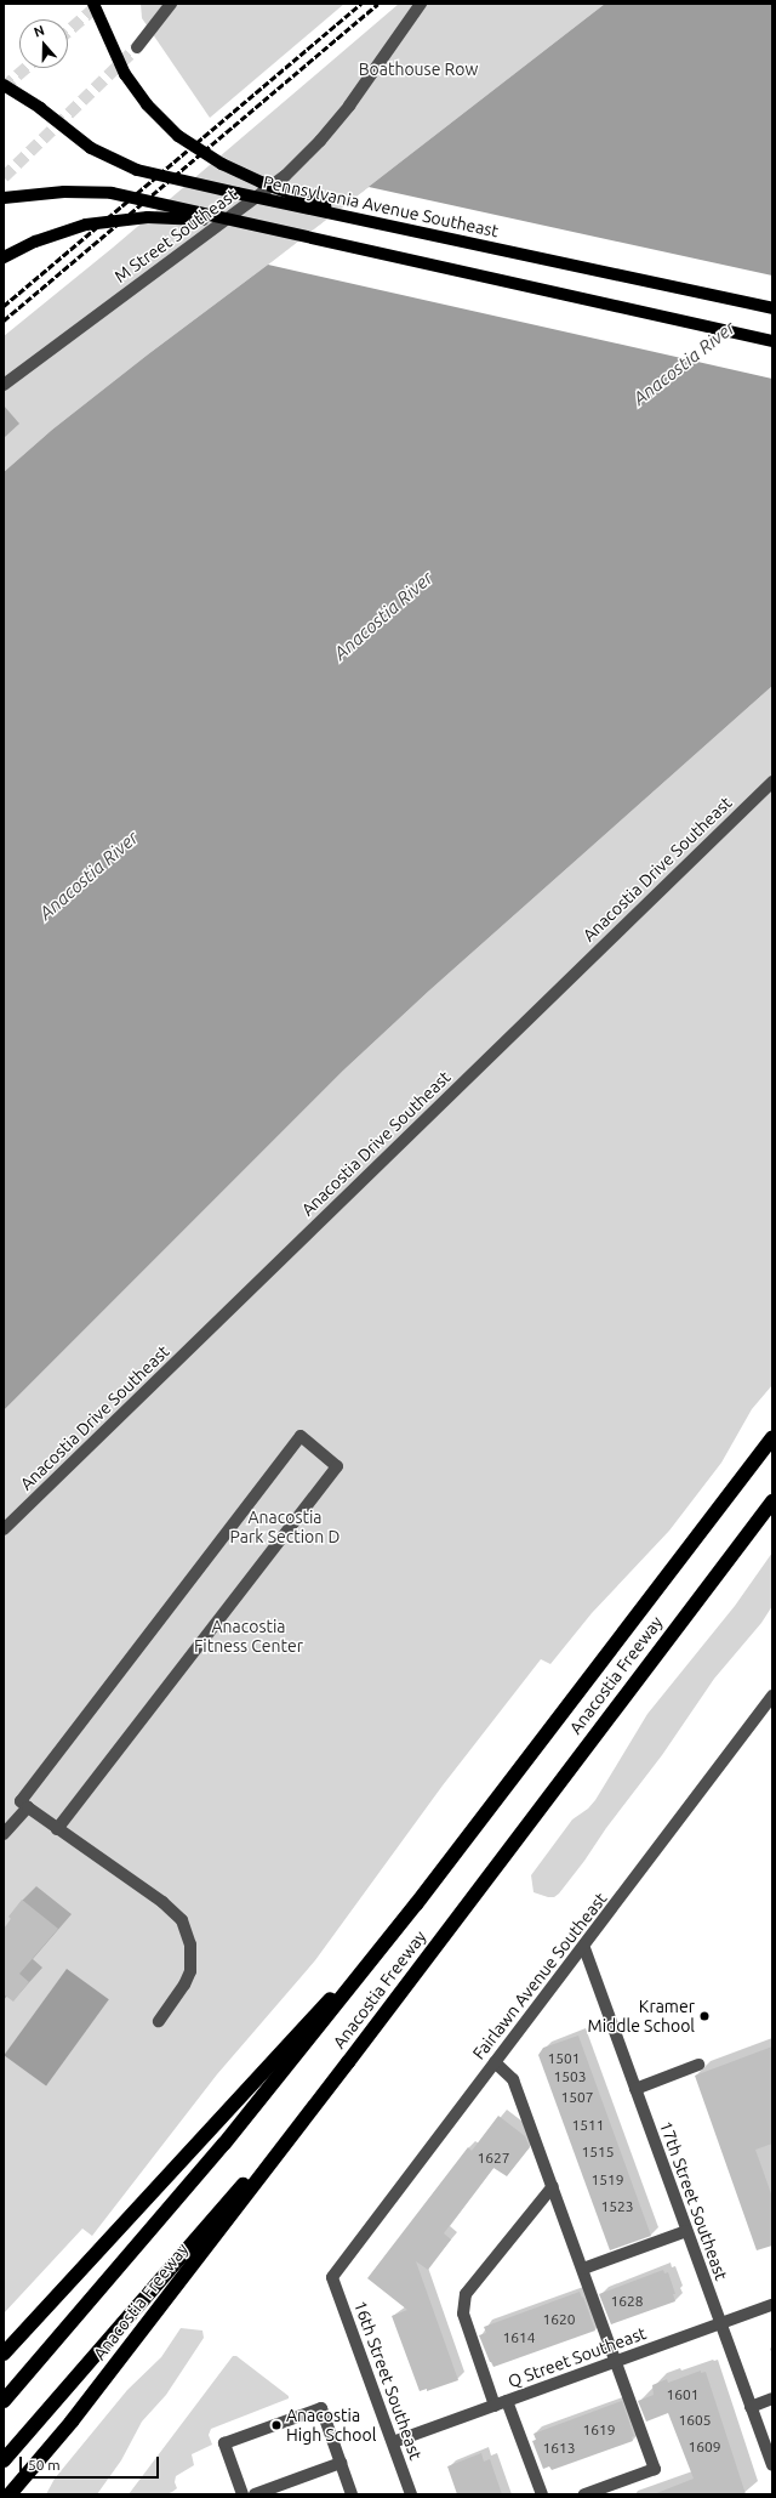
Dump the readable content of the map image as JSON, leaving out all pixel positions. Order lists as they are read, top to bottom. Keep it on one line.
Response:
{"streets":{"highway":["Anacostia Freeway"],"main road":["Pennsylvania Avenue Southeast"],"street":["M Street Southeast","Anacostia Drive Southeast","Fairlawn Avenue Southeast","17th Street Southeast","Q Street Southeast","16th Street Southeast"]},"crossings":[["Fairlawn Avenue Southeast","17th Street Southeast"],["Fairlawn Avenue Southeast","16th Street Southeast"],["17th Street Southeast","Q Street Southeast"],["Q Street Southeast","16th Street Southeast"]],"water":["Anacostia River"],"parks":["Boathouse Row","Anacostia Park Section D","Anacostia Fitness Center"],"places":["Kramer Middle School","Anacostia High School"],"house_numbers":["1501","1503","1507","1511","1515","1627","1519","1523","1628","1620","1614","1601","1605","1619","1609","1613"],"scale_bar":"50 m","north":"top"}
